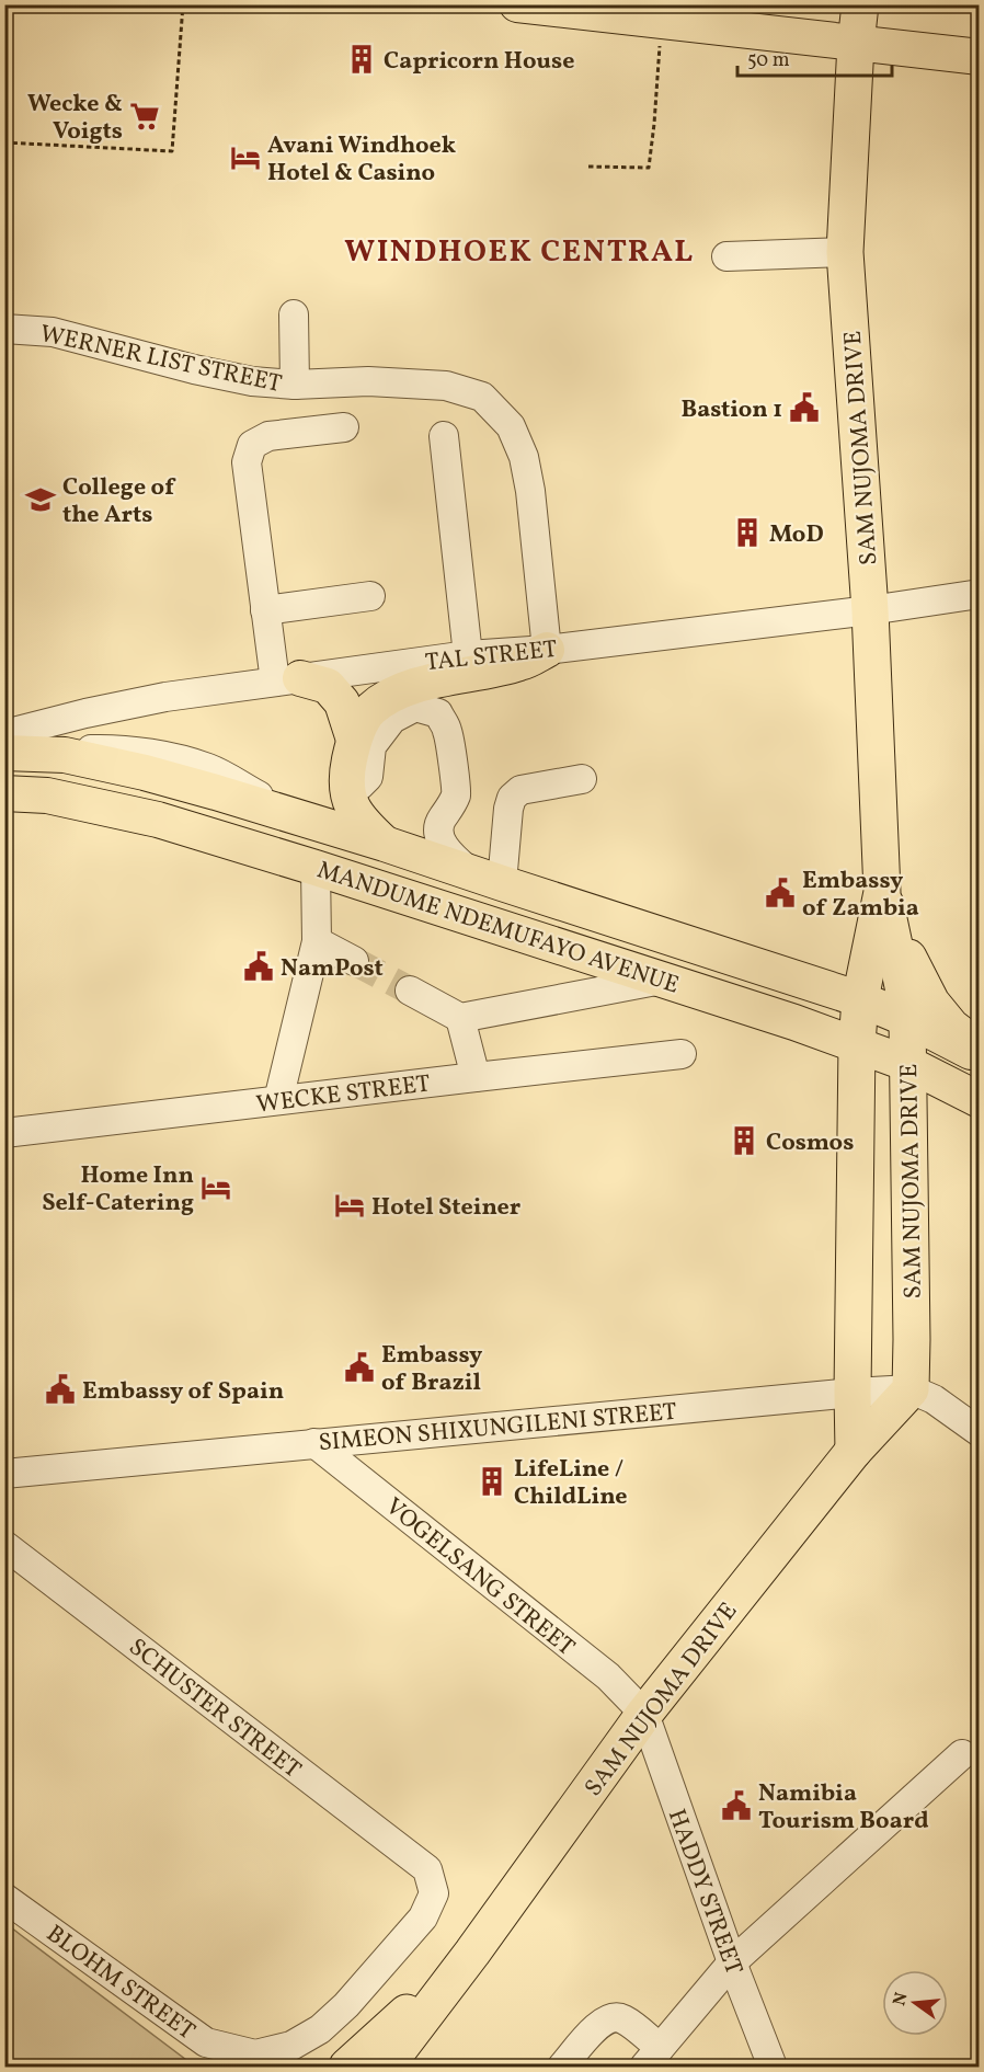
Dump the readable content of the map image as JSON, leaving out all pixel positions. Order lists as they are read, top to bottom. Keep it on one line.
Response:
{"streets":{"highway":["SAM NUJOMA DRIVE"],"main road":["MANDUME NDEMUFAYO AVENUE"],"street":["WERNER LIST STREET","TAL STREET","WECKE STREET","SIMEON SHIXUNGILENI STREET","VOGELSANG STREET","SCHUSTER STREET","HADDY STREET","BLOHM STREET"]},"crossings":[["WERNER LIST STREET","TAL STREET"],["SAM NUJOMA DRIVE","TAL STREET"],["SAM NUJOMA DRIVE","MANDUME NDEMUFAYO AVENUE"],["SAM NUJOMA DRIVE","SIMEON SHIXUNGILENI STREET"],["SAM NUJOMA DRIVE","VOGELSANG STREET"],["SAM NUJOMA DRIVE","HADDY STREET"],["SIMEON SHIXUNGILENI STREET","VOGELSANG STREET"],["VOGELSANG STREET","HADDY STREET"],["SCHUSTER STREET","BLOHM STREET"]],"districts":["WINDHOEK CENTRAL"],"places":{"building":["Capricorn House","MoD","Cosmos","LifeLine / ChildLine"],"supermarket":["Wecke & Voigts"],"hotel":["Avani Windhoek Hotel & Casino","Home Inn Self-Catering","Hotel Steiner"],"public building":["Bastion 1","Embassy of Zambia","NamPost","Embassy of Brazil","Embassy of Spain","Namibia Tourism Board"],"school or university":["College of the Arts"]},"scale_bar":"50 m","north":"left"}
